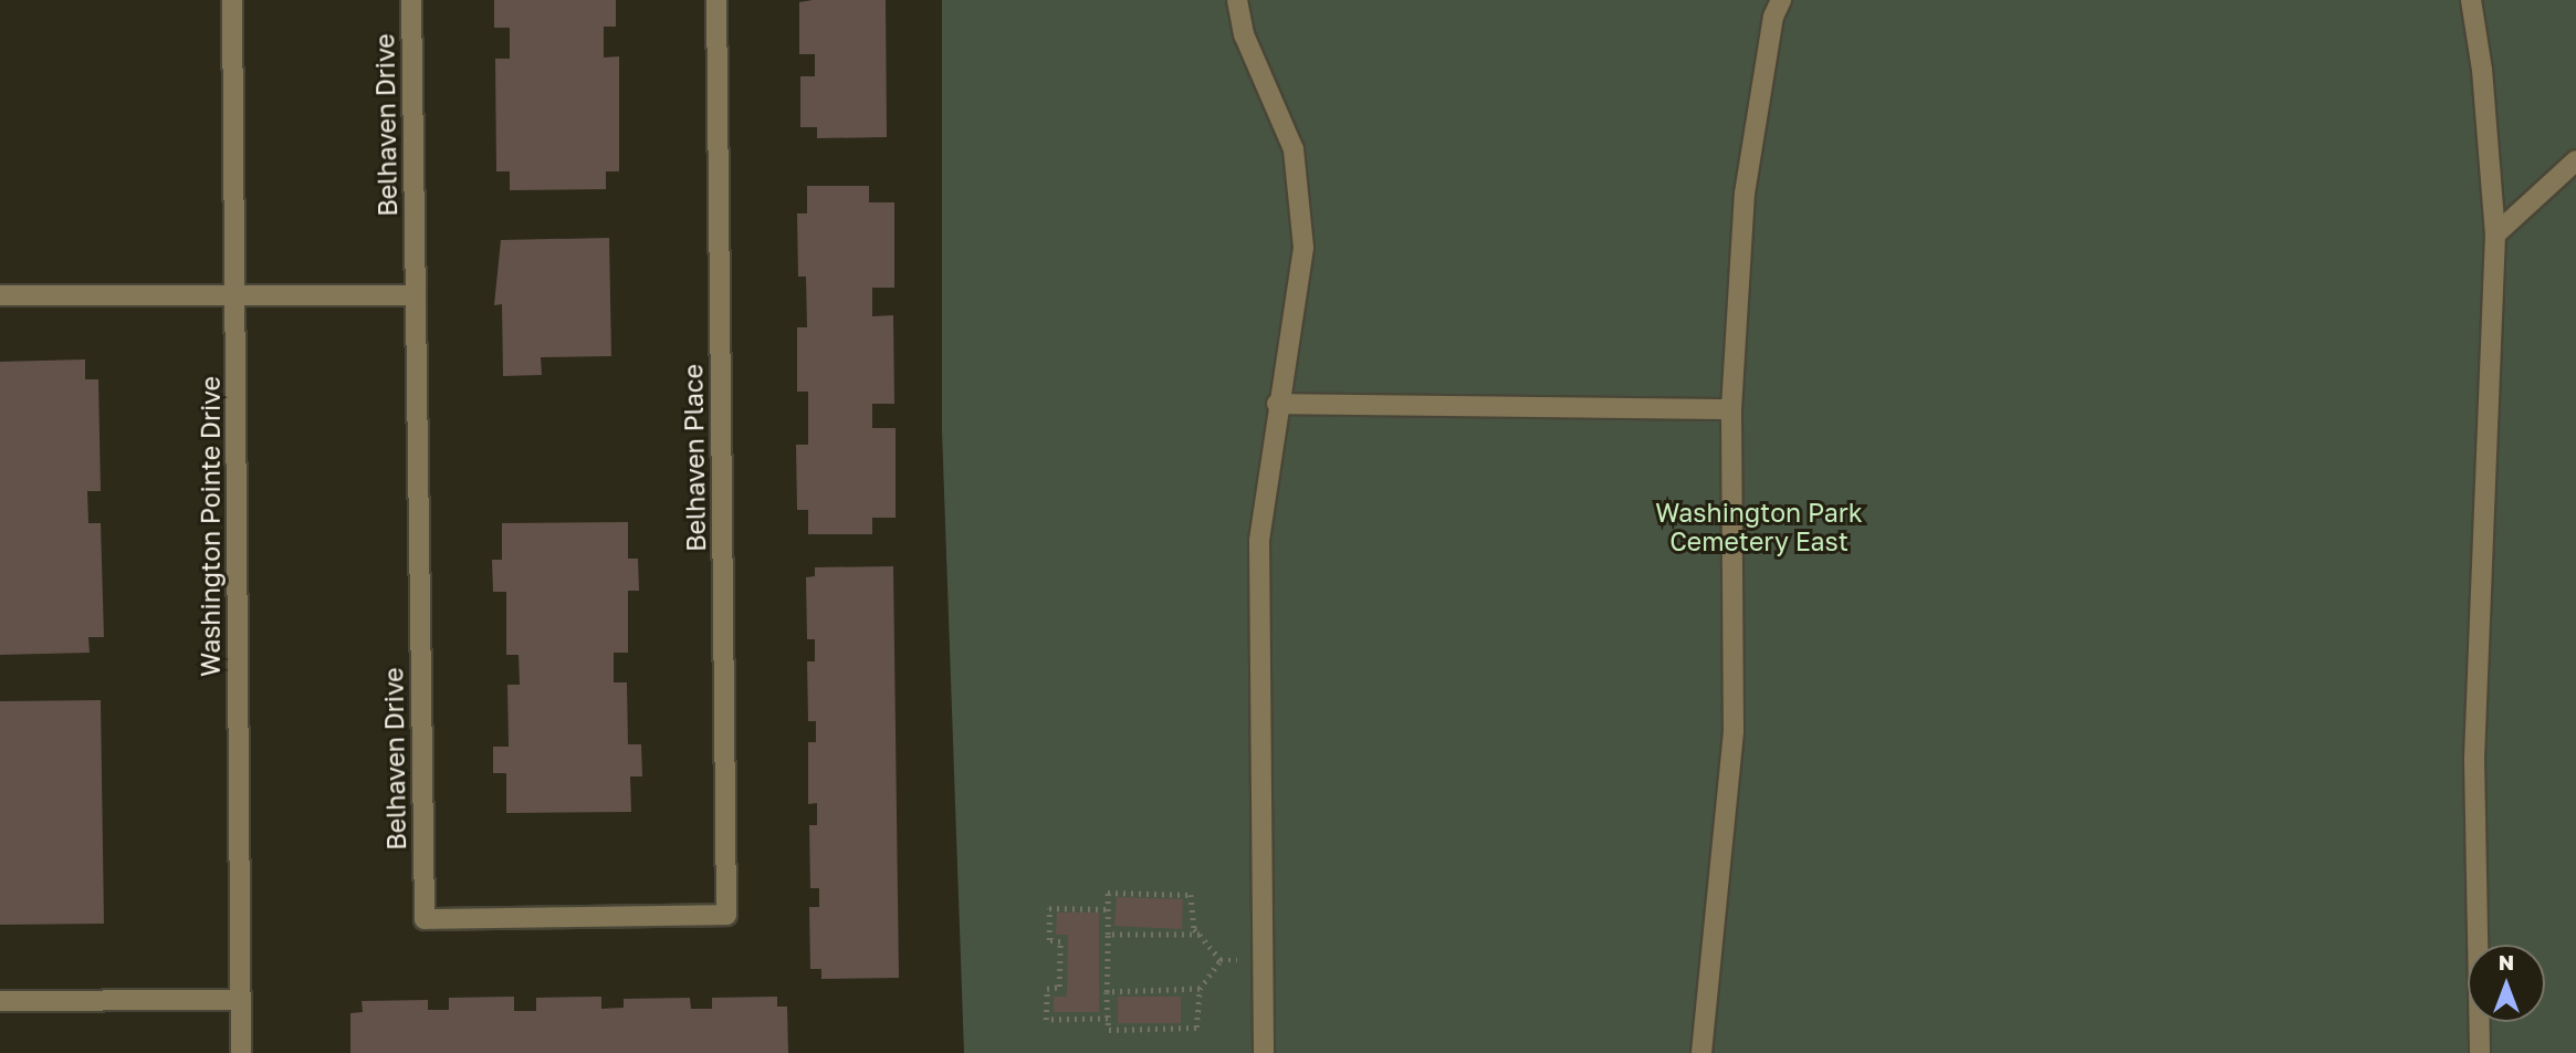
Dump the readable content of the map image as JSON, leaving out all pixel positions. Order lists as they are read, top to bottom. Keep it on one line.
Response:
{"streets":{"street":["Belhaven Drive","Belhaven Place","Washington Pointe Drive"]},"crossings":[["Belhaven Drive","Belhaven Place"]],"parks":["Washington Park Cemetery East"],"north":"top"}
